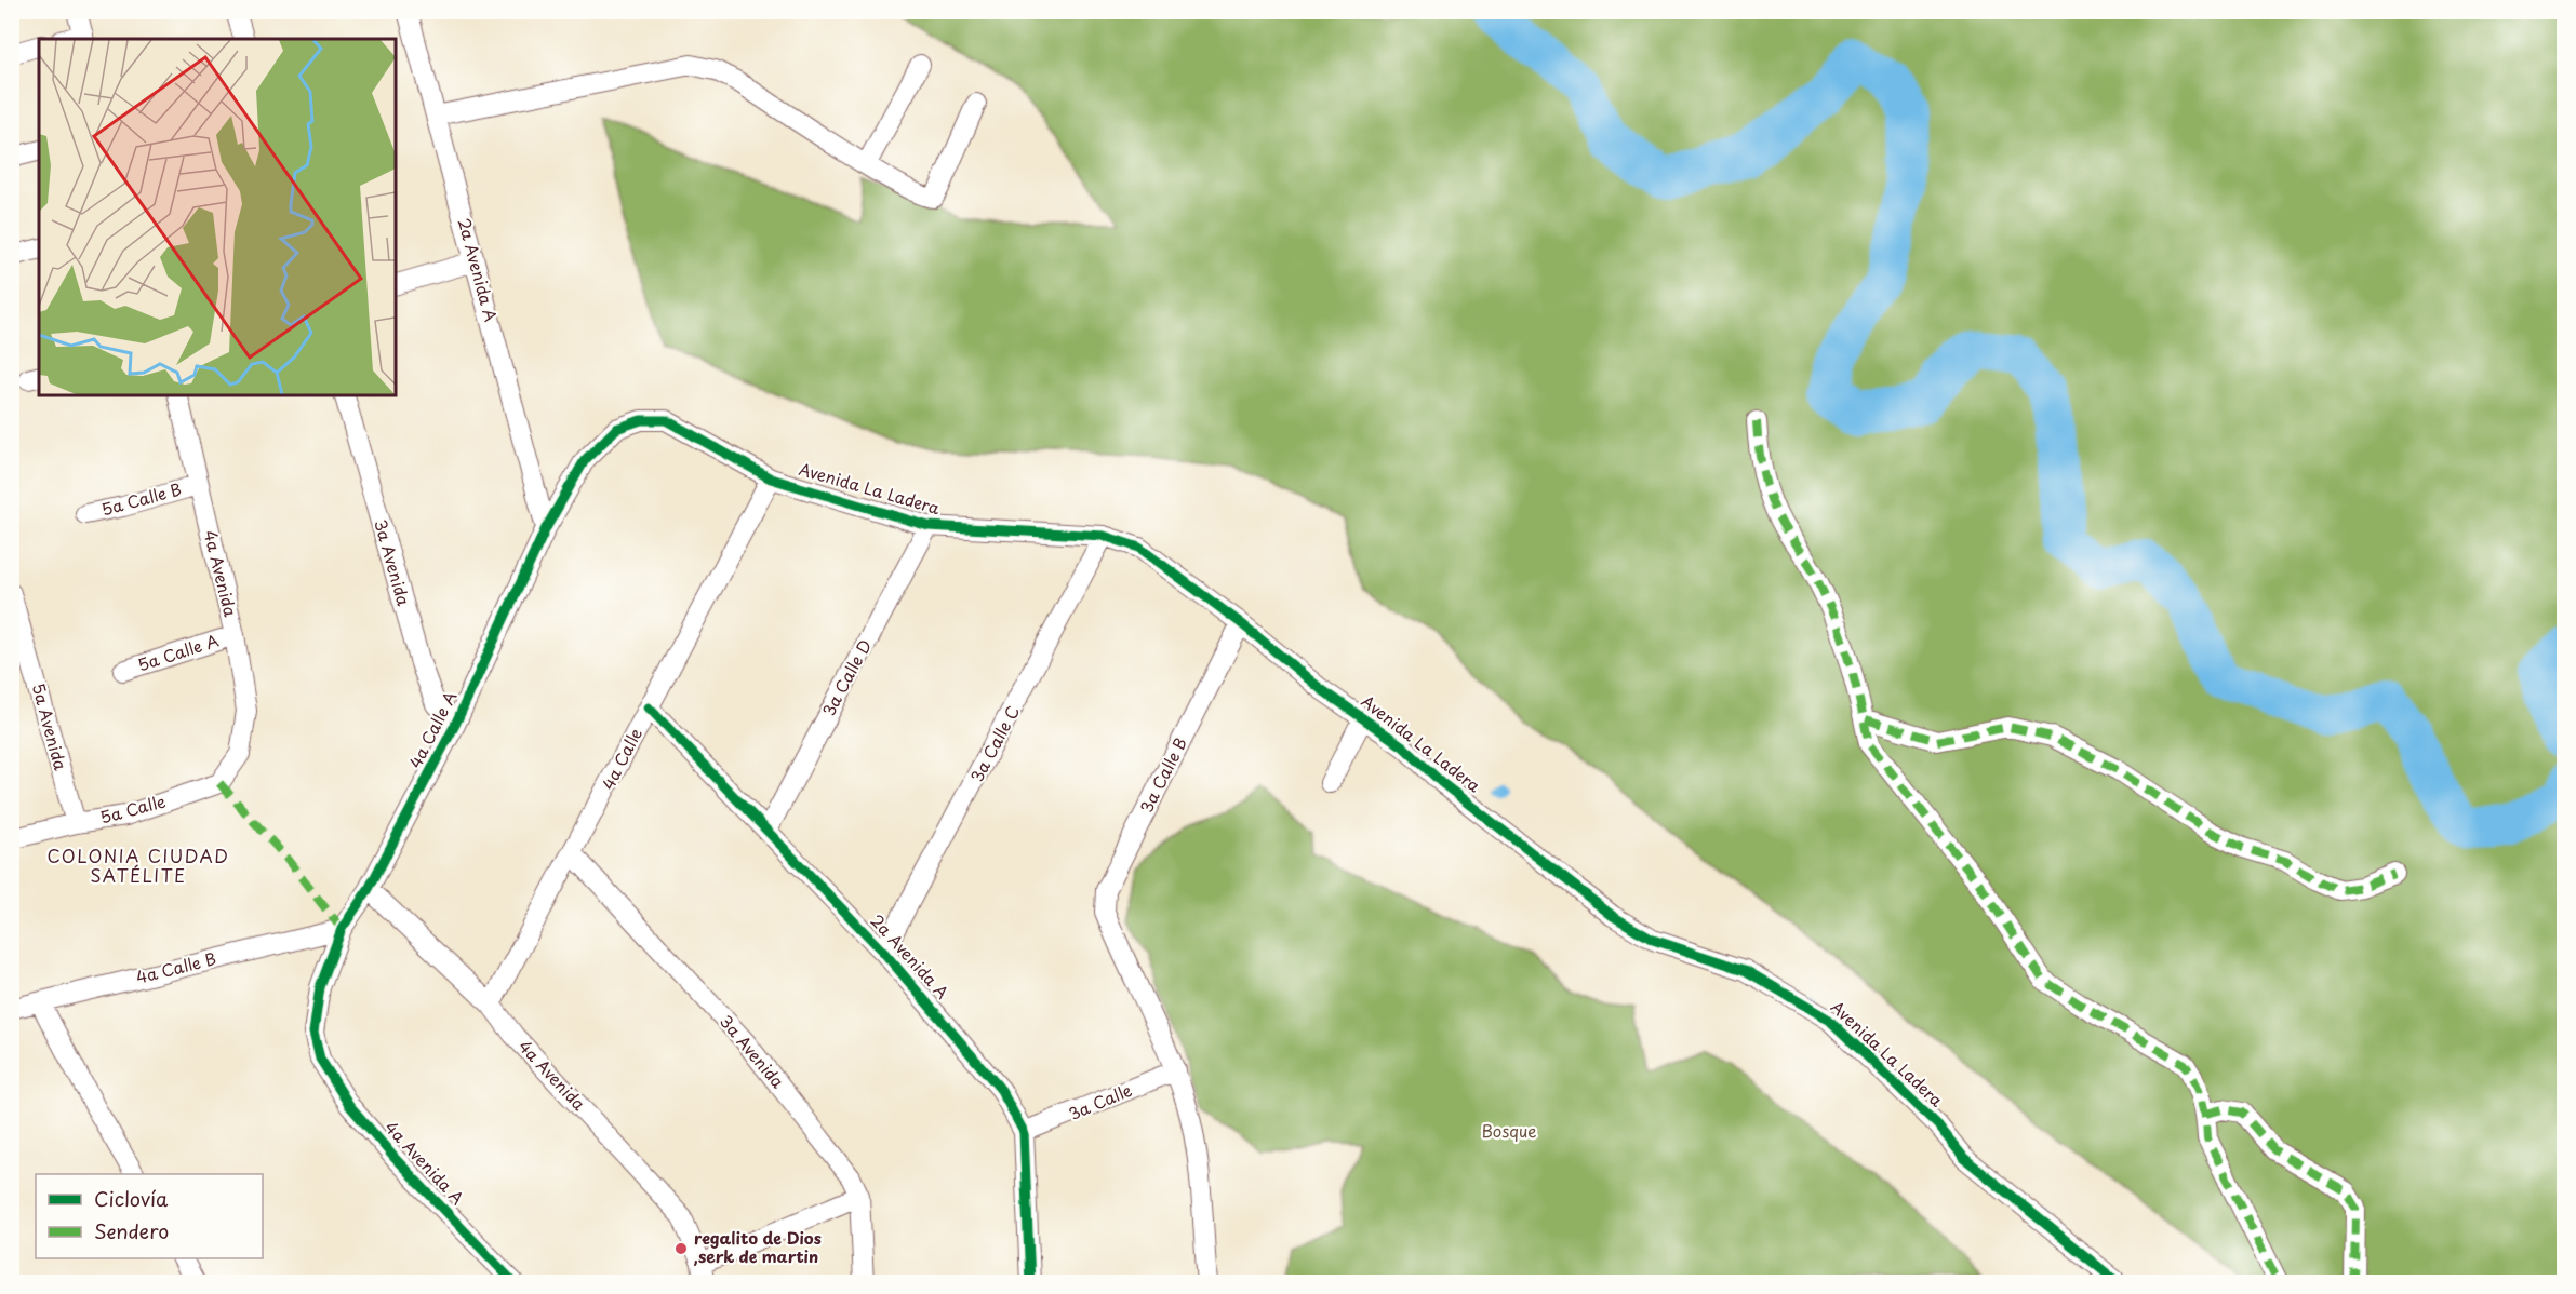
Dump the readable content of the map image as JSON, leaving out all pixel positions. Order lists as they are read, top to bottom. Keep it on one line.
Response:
{"streets":{"street":["2a Avenida A","Avenida La Ladera","5a Calle B","3a Avenida","4a Avenida","5a Calle A","3a Calle D","5a Avenida","4a Calle A","3a Calle C","4a Calle","3a Calle B","5a Calle","4a Calle B","3a Calle","4a Avenida A"]},"crossings":[["2a Avenida A","3a Calle D"],["2a Avenida A","4a Calle A"],["2a Avenida A","3a Calle C"],["2a Avenida A","4a Calle"],["2a Avenida A","3a Calle"],["Avenida La Ladera","3a Calle D"],["Avenida La Ladera","4a Calle A"],["Avenida La Ladera","3a Calle C"],["Avenida La Ladera","4a Calle"],["Avenida La Ladera","3a Calle B"],["5a Calle B","4a Avenida"],["3a Avenida","4a Calle A"],["3a Avenida","4a Calle"],["4a Avenida","5a Calle A"],["4a Avenida","4a Calle A"],["4a Avenida","4a Calle"],["4a Avenida","5a Calle"],["5a Avenida","5a Calle"],["4a Calle A","4a Calle B"],["4a Calle A","4a Avenida A"],["3a Calle B","3a Calle"]],"districts":["COLONIA CIUDAD SATÉLITE"],"parks":["Bosque"],"places":["regalito de Dios ,serk de martin"],"legend":["Ciclovía","Sendero"]}
